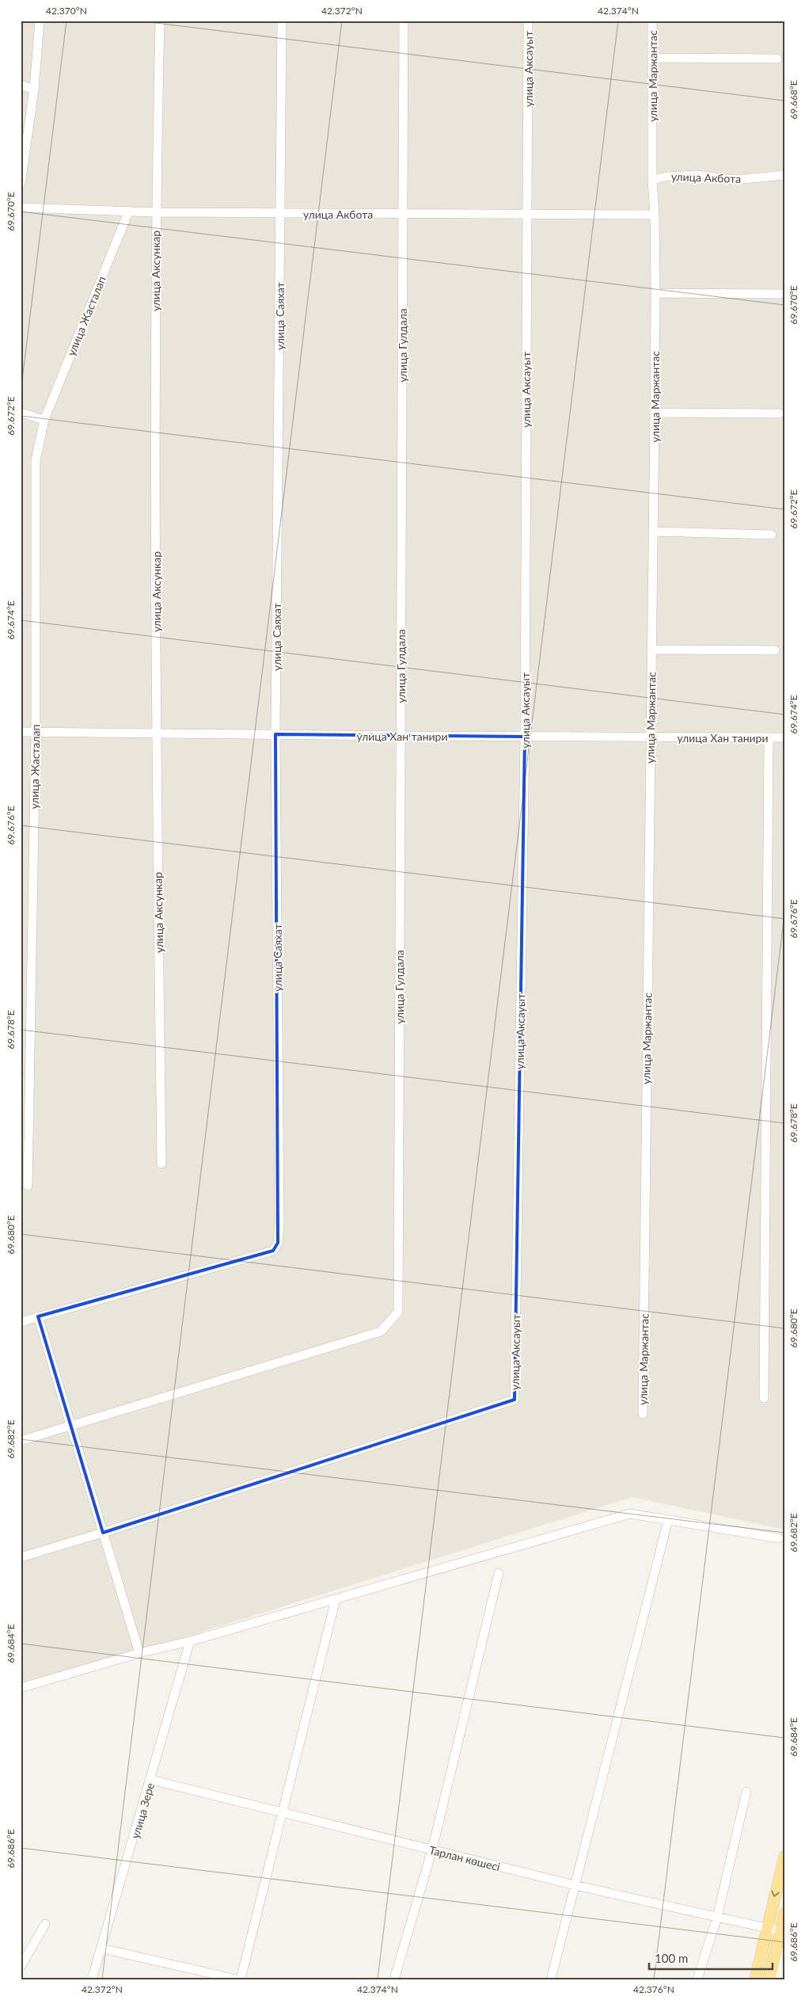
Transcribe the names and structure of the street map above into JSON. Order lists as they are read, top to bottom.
{
  "streets": {
    "street": [
      "улица Аксауыт",
      "улица Маржантас",
      "улица Акбота",
      "улица Аксункар",
      "улица Жасталап",
      "улица Саяхат",
      "улица Гулдала",
      "улица Хан танири",
      "улица Зере",
      "Тарлан көшесі"
    ]
  },
  "crossings": [
    ["улица Аксауыт", "улица Акбота"],
    ["улица Аксауыт", "улица Хан танири"],
    ["улица Маржантас", "улица Акбота"],
    ["улица Маржантас", "улица Хан танири"],
    ["улица Акбота", "улица Аксункар"],
    ["улица Акбота", "улица Жасталап"],
    ["улица Акбота", "улица Саяхат"],
    ["улица Акбота", "улица Гулдала"],
    ["улица Аксункар", "улица Хан танири"],
    ["улица Жасталап", "улица Хан танири"],
    ["улица Саяхат", "улица Хан танири"],
    ["улица Гулдала", "улица Хан танири"],
    ["улица Зере", "Тарлан көшесі"]
  ],
  "scale_bar": "100 m",
  "coordinates": [
    "42.370°N",
    "42.372°N",
    "42.374°N",
    "69.668°E",
    "69.670°E",
    "69.672°E",
    "69.674°E",
    "69.676°E",
    "69.678°E",
    "69.680°E",
    "69.682°E",
    "69.684°E",
    "69.686°E",
    "42.376°N"
  ]
}
